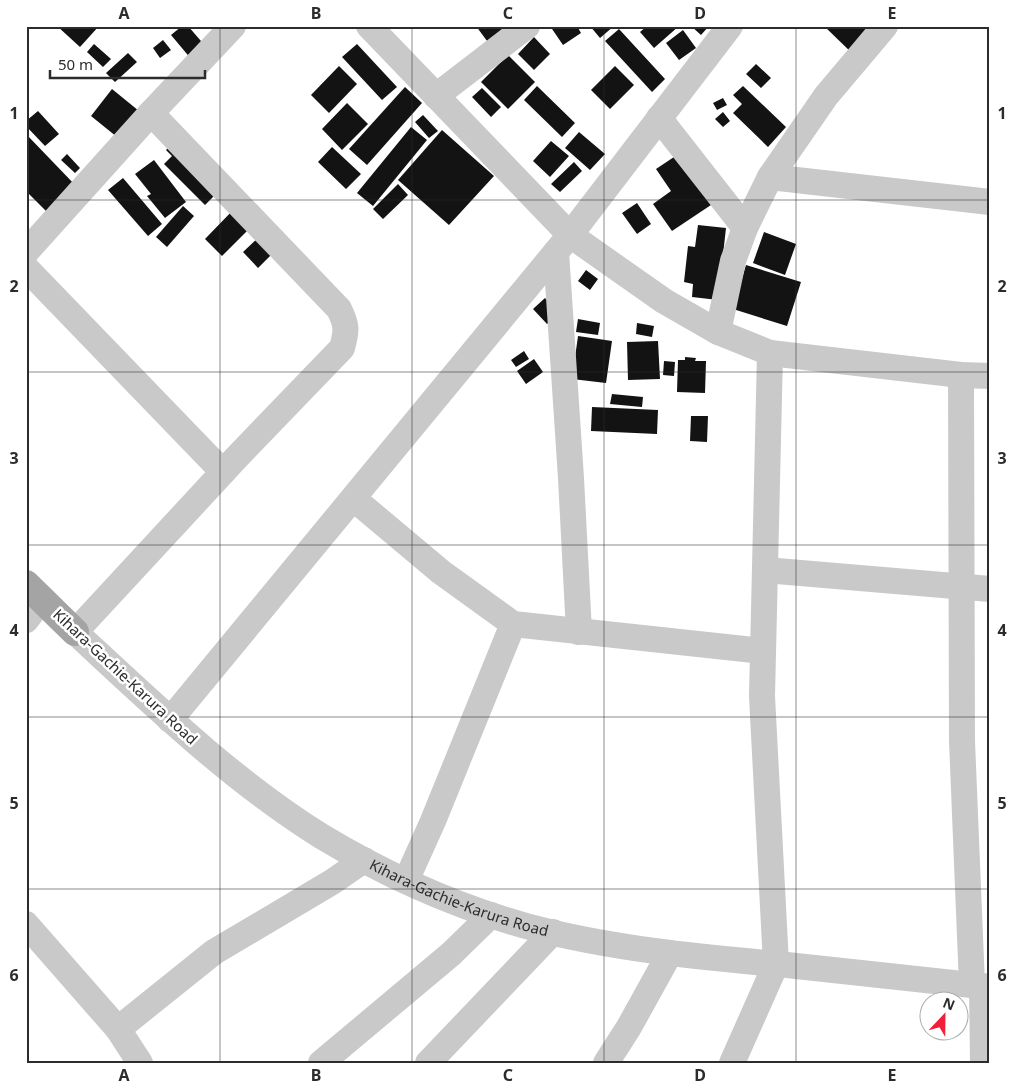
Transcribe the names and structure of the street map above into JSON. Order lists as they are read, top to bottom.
{
  "streets": {
    "main road": ["Kihara-Gachie-Karura Road"]
  },
  "scale_bar": "50 m",
  "north": "top",
  "grid": {
    "columns": [
      "A",
      "B",
      "C",
      "D",
      "E"
    ],
    "rows": [
      "1",
      "2",
      "3",
      "4",
      "5",
      "6"
    ]
  }
}
